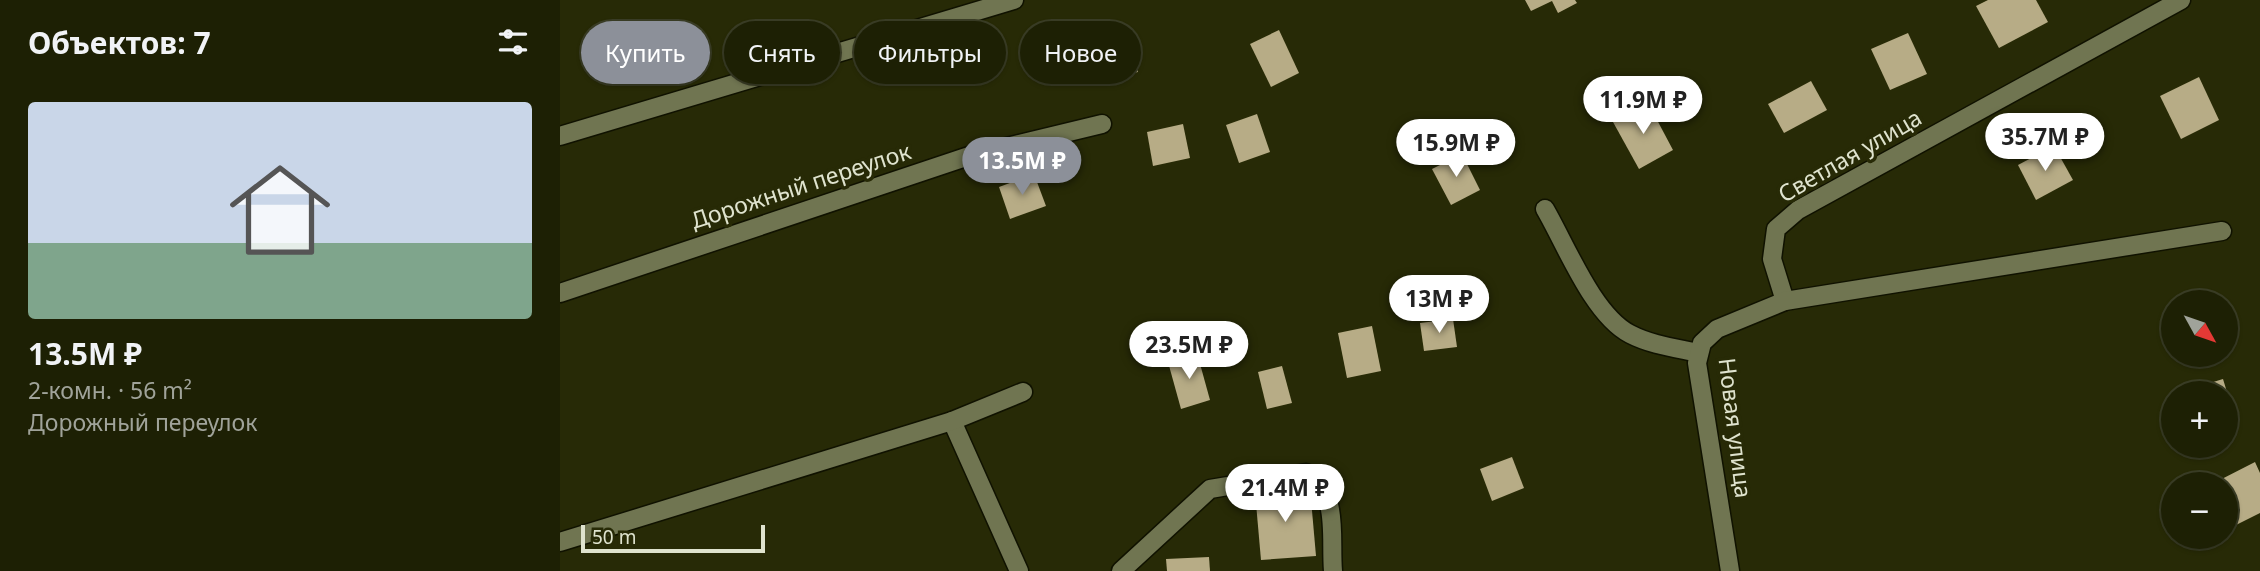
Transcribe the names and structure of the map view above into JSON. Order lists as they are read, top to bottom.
{
  "streets": {
    "street": ["Светлая улица", "Дорожный переулок", "Новая улица"]
  },
  "crossings": [
    ["Светлая улица", "Новая улица"]
  ],
  "scale_bar": "50 m",
  "north": "bottom right",
  "page": {
    "heading": "Объектов: 7",
    "chip": [
      "Купить",
      "Снять",
      "Фильтры",
      "Новое"
    ],
    "price": [
      "11.9M ₽",
      "35.7M ₽",
      "15.9M ₽",
      "13.5M ₽",
      "13M ₽",
      "23.5M ₽",
      "21.4M ₽"
    ],
    "list": [
      {
        "name": "13.5M ₽",
        "note": "2-комн. · 56 m² · Дорожный переулок"
      }
    ],
    "map_buttons": ["+", "−"],
    "scale": "50 m"
  }
}
